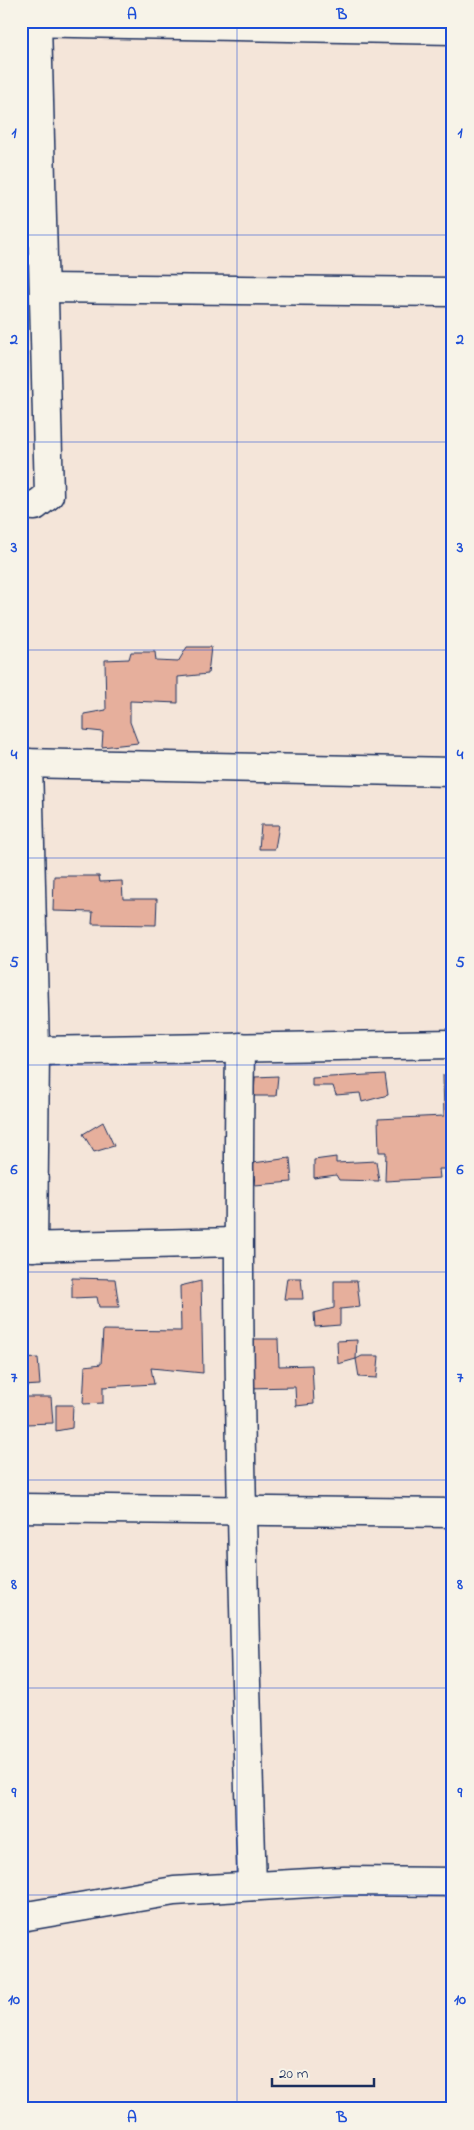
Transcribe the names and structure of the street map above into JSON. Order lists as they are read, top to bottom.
{
  "scale_bar": "20 m",
  "grid": {
    "columns": ["A", "B"],
    "rows": [
      "1",
      "2",
      "3",
      "4",
      "5",
      "6",
      "7",
      "8",
      "9",
      "10"
    ]
  }
}
